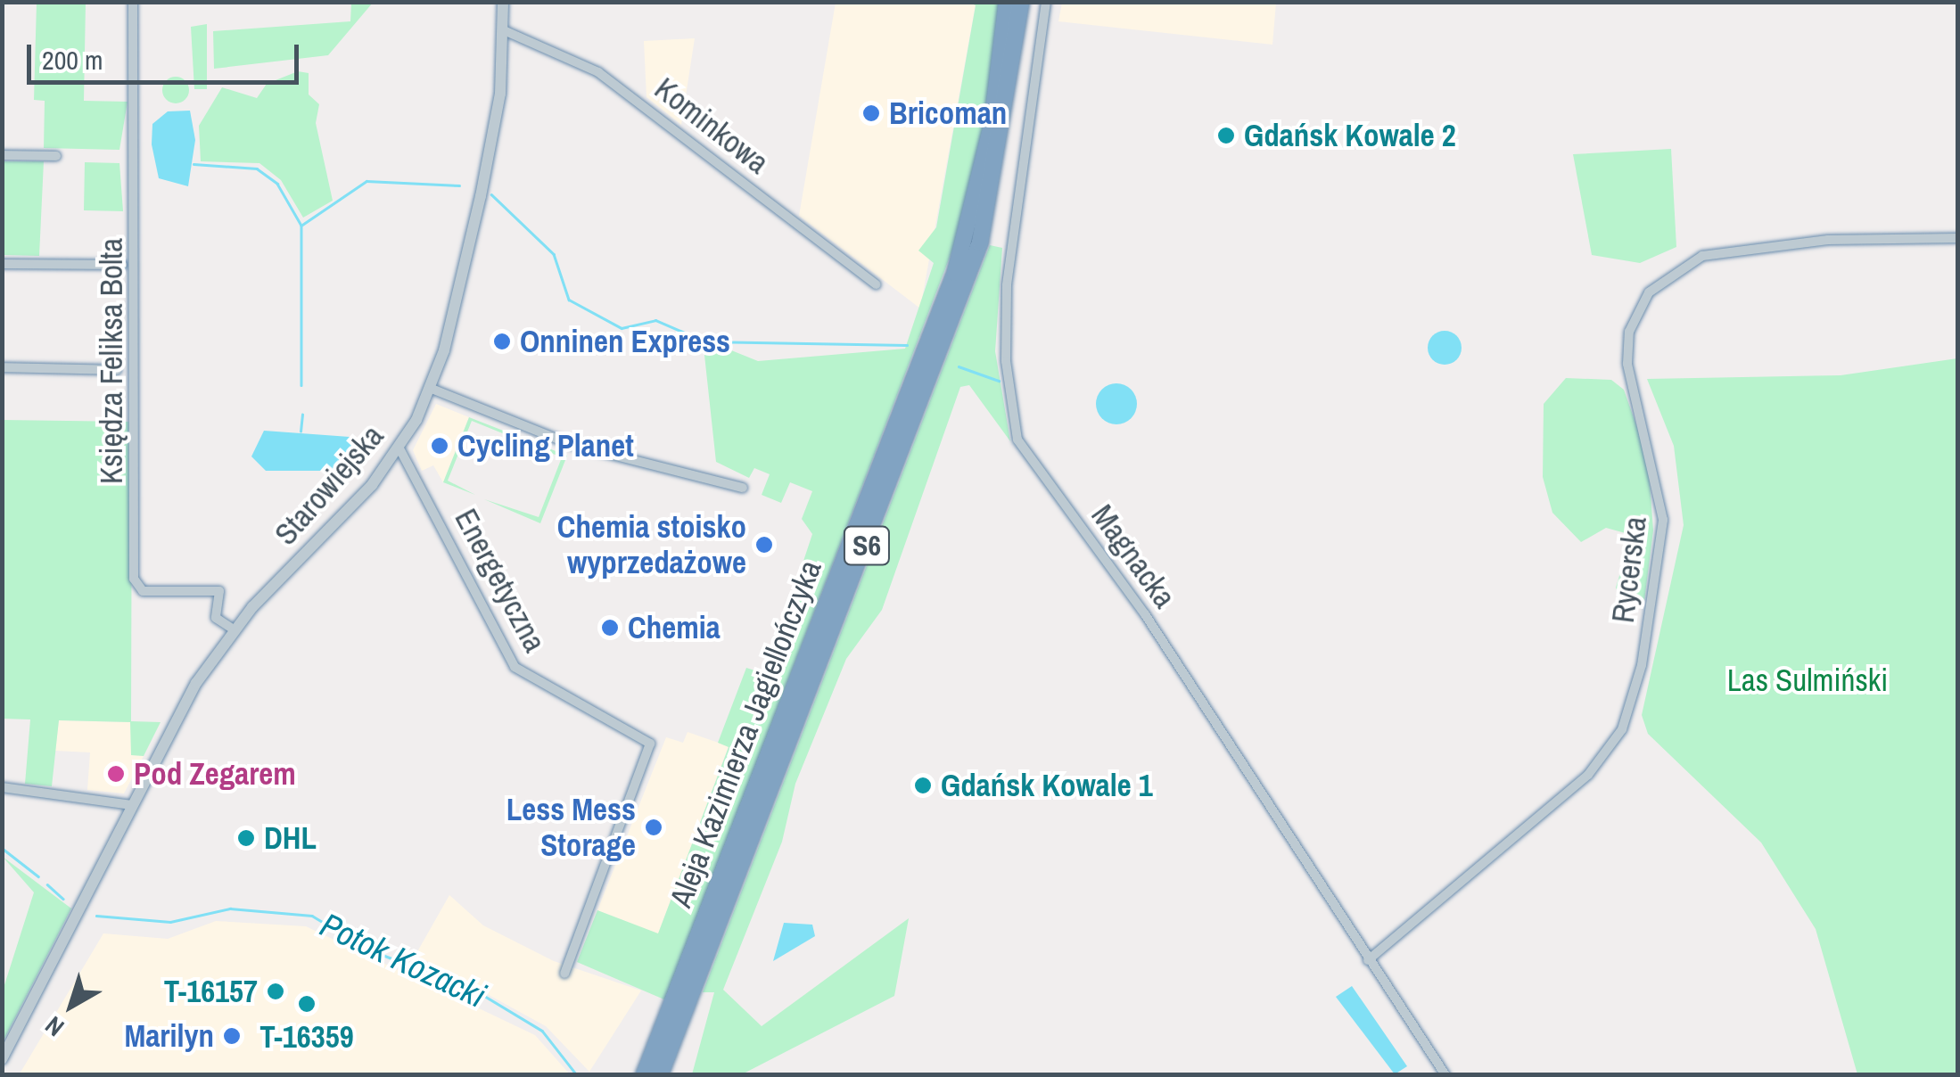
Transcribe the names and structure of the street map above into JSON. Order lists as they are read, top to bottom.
{
  "streets": {
    "highway": ["S6", "Aleja Kazimierza Jagiellończyka"],
    "street": [
      "Kominkowa",
      "Księdza Feliksa Bolta",
      "Starowiejska",
      "Magnacka",
      "Rycerska",
      "Energetyczna"
    ]
  },
  "crossings": [
    ["Kominkowa", "Starowiejska"],
    ["Księdza Feliksa Bolta", "Starowiejska"],
    ["Starowiejska", "Energetyczna"],
    ["Magnacka", "Rycerska"]
  ],
  "water": ["Potok Kozacki"],
  "parks": ["Las Sulmiński"],
  "places": [
    "Bricoman",
    "Gdańsk Kowale 2",
    "Onninen Express",
    "Cycling Planet",
    "Chemia stoisko wyprzedażowe",
    "Chemia",
    "Pod Zegarem",
    "Gdańsk Kowale 1",
    "Less Mess Storage",
    "DHL",
    "T-16157",
    "T-16359",
    "Marilyn"
  ],
  "scale_bar": "200 m",
  "north": "bottom left"
}
